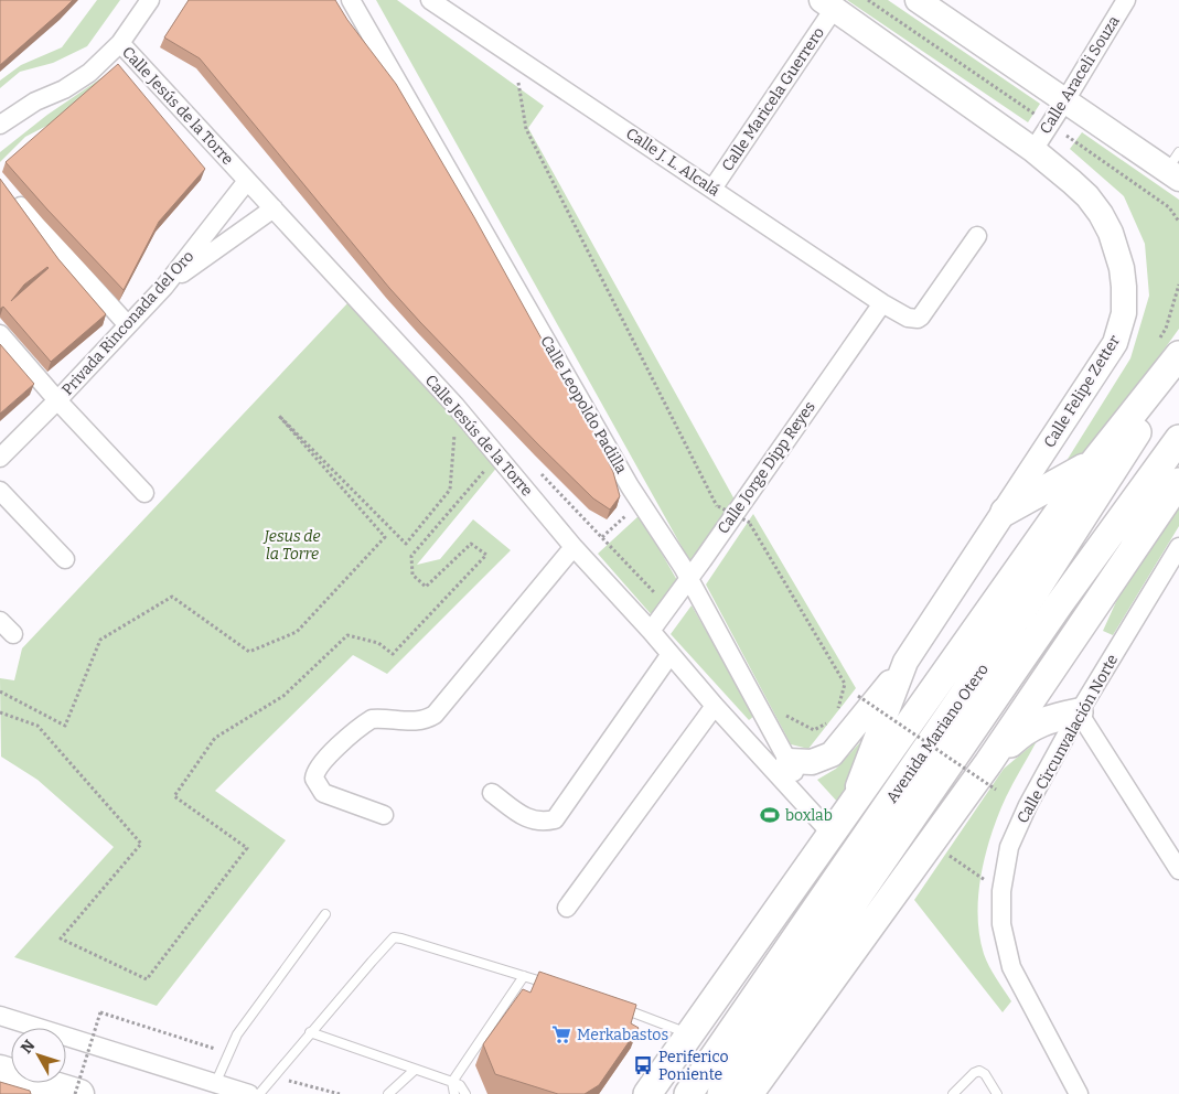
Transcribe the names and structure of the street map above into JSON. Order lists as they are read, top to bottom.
{
  "streets": {
    "main road": ["Calle Felipe Zetter", "Avenida Mariano Otero"],
    "street": [
      "Calle Araceli Souza",
      "Calle Maricela Guerrero",
      "Calle Jesús de la Torre",
      "Calle J. L. Alcalá",
      "Privada Rinconada del Oro",
      "Calle Leopoldo Padilla",
      "Calle Jorge Dipp Reyes",
      "Calle Circunvalación Norte"
    ]
  },
  "crossings": [
    ["Calle Araceli Souza", "Calle Felipe Zetter"],
    ["Calle Maricela Guerrero", "Calle J. L. Alcalá"],
    ["Calle Maricela Guerrero", "Calle Felipe Zetter"],
    ["Calle Jesús de la Torre", "Privada Rinconada del Oro"],
    ["Calle Jesús de la Torre", "Calle Leopoldo Padilla"],
    ["Calle Jesús de la Torre", "Calle Jorge Dipp Reyes"],
    ["Calle J. L. Alcalá", "Calle Jorge Dipp Reyes"],
    ["Calle Leopoldo Padilla", "Calle Jorge Dipp Reyes"]
  ],
  "parks": ["Jesus de la Torre"],
  "places": {
    "sports": ["boxlab"],
    "supermarket": ["Merkabastos"],
    "bus stop": ["Periferico Poniente"]
  },
  "north": "top left"
}
